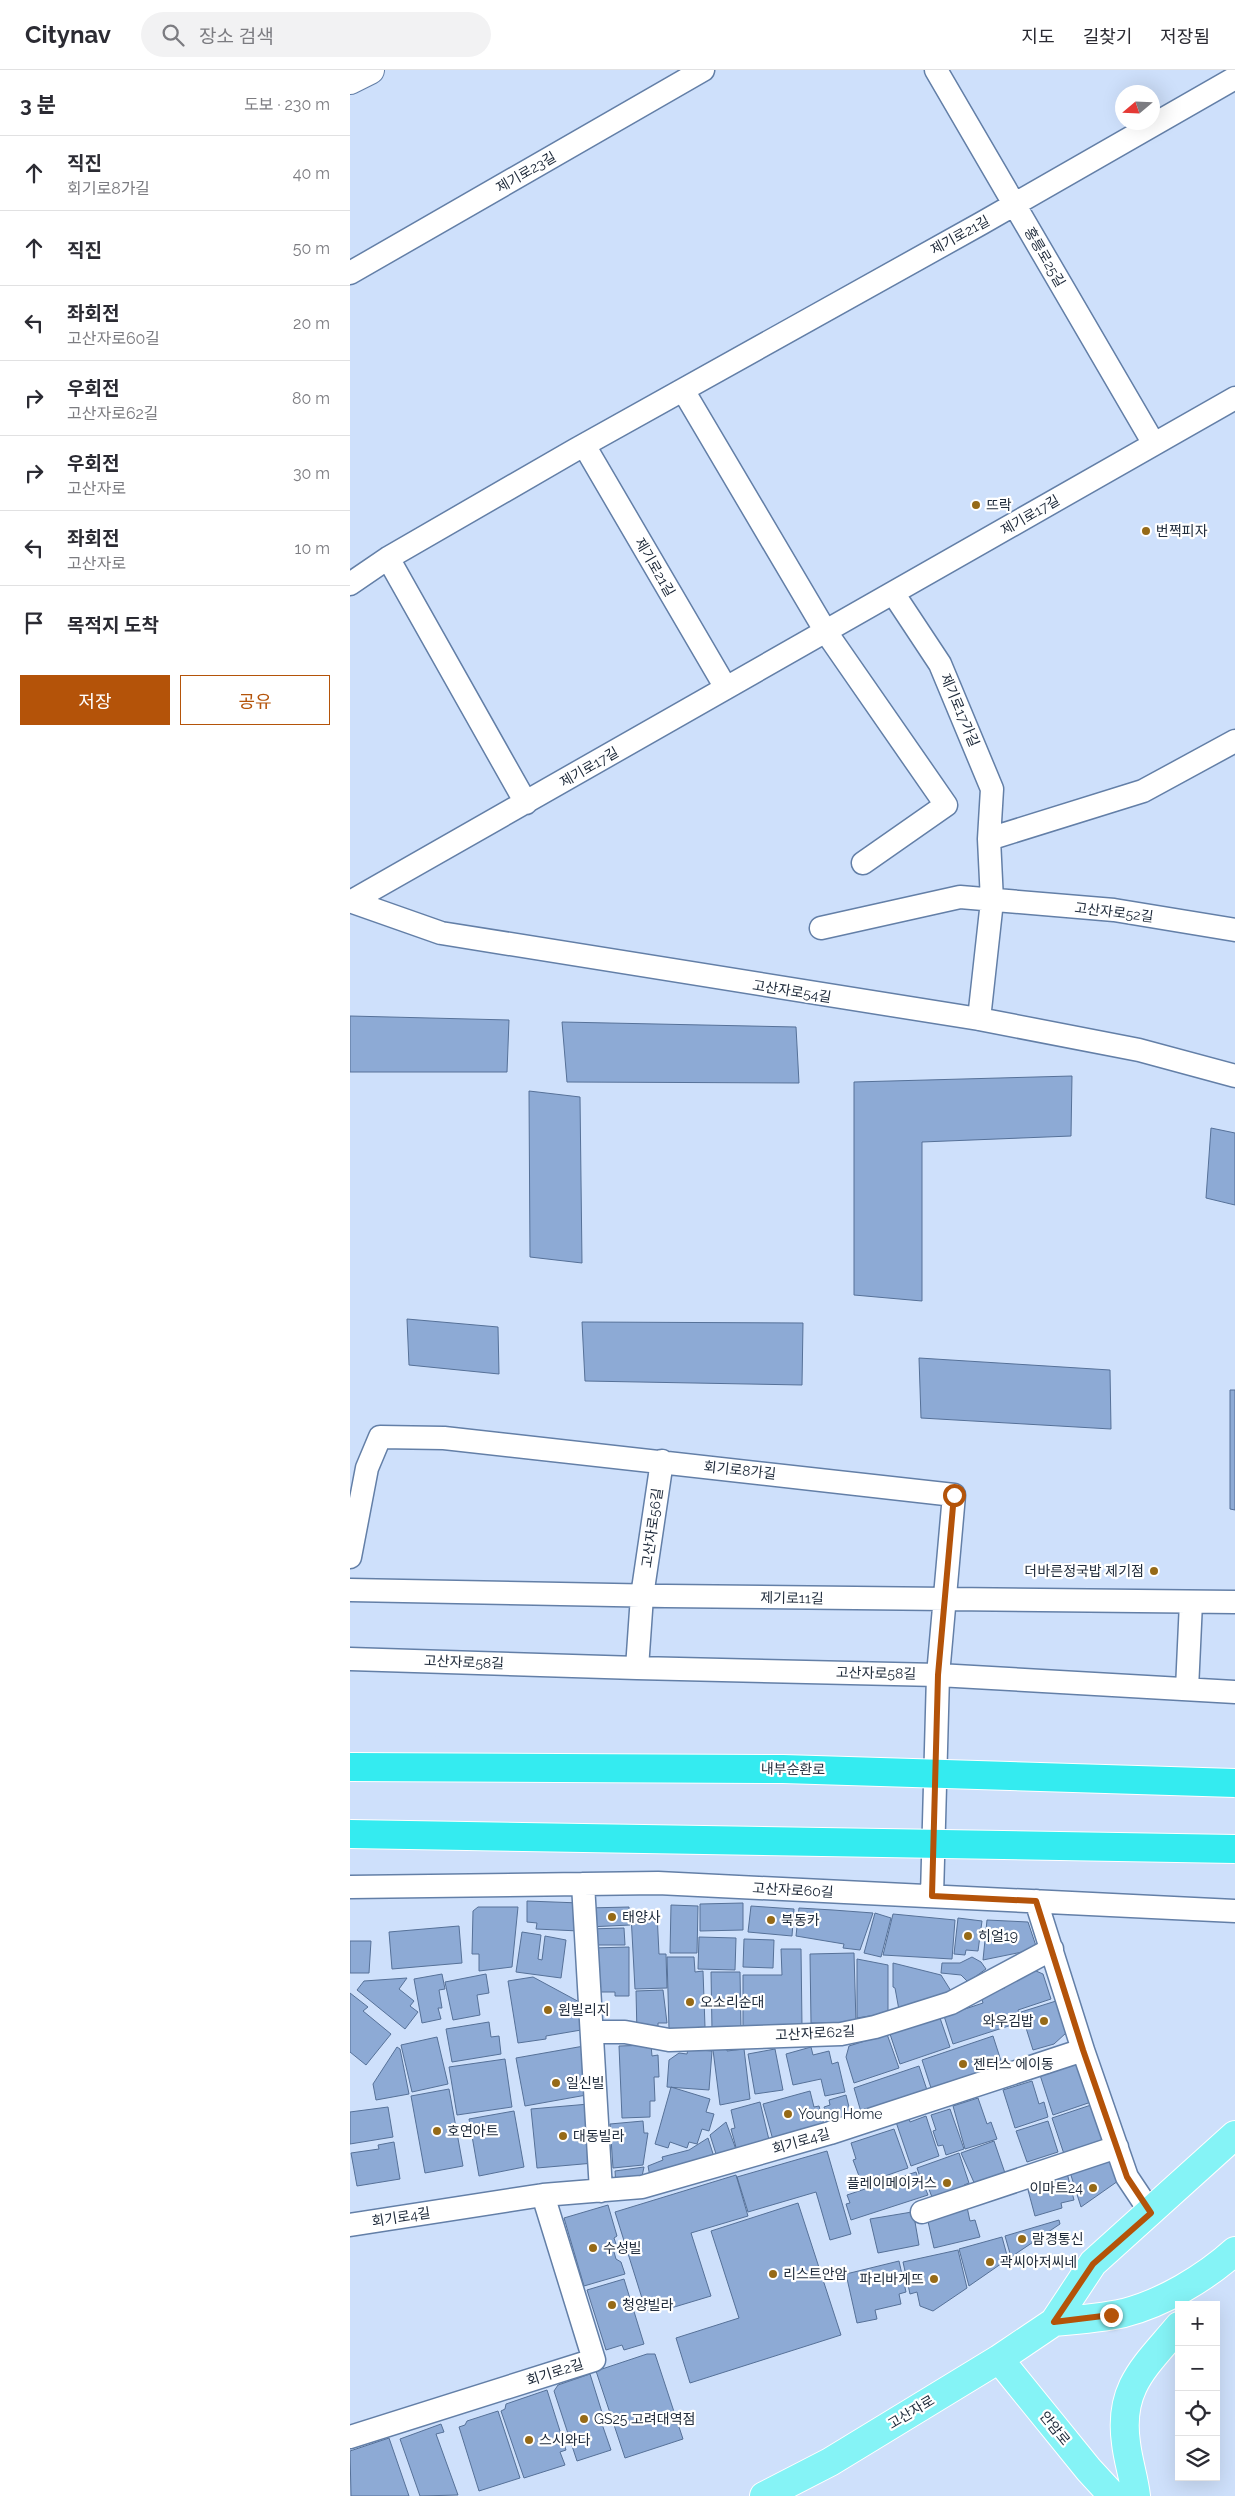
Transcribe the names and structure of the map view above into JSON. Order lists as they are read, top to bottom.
{
  "streets": {
    "highway": ["내부순환로"],
    "main road": ["고산자로", "안암로"],
    "street": [
      "제기로23길",
      "제기로21길",
      "홍릉로25길",
      "제기로17길",
      "제기로17가길",
      "고산자로52길",
      "고산자로54길",
      "회기로8가길",
      "고산자로56길",
      "제기로11길",
      "고산자로58길",
      "고산자로60길",
      "고산자로62길",
      "회기로4길",
      "회기로2길"
    ]
  },
  "crossings": [
    ["제기로21길", "홍릉로25길"],
    ["제기로21길", "제기로17길"],
    ["홍릉로25길", "제기로17길"],
    ["제기로17길", "제기로17가길"],
    ["제기로17길", "고산자로54길"],
    ["제기로17가길", "고산자로52길"],
    ["회기로8가길", "고산자로56길"],
    ["회기로8가길", "제기로11길"],
    ["회기로8가길", "고산자로58길"],
    ["회기로8가길", "고산자로60길"],
    ["고산자로56길", "제기로11길"],
    ["회기로4길", "회기로2길"],
    ["고산자로", "안암로"]
  ],
  "places": [
    "뜨락",
    "번쩍피자",
    "더바른정국밥 제기점",
    "태양사",
    "북동카",
    "히얼19",
    "오소리순대",
    "원빌리지",
    "와우김밥",
    "젠터스 에이동",
    "일신빌",
    "Young Home",
    "호연아트",
    "대동빌라",
    "플레이메이커스",
    "이마트24",
    "람경통신",
    "수성빌",
    "곽씨아저씨네",
    "리스트안암",
    "파리바게뜨",
    "청양빌라",
    "GS25 고려대역점",
    "스시와다"
  ],
  "north": "left",
  "page": {
    "header": "Citynav",
    "search": "장소 검색",
    "nav": ["지도", "길찾기", "저장됨"],
    "heading": ["3 분", "도보 · 230 m"],
    "list": [
      ["직진", "회기로8가길", "40 m"],
      ["직진", "50 m"],
      ["좌회전", "고산자로60길", "20 m"],
      ["우회전", "고산자로62길", "80 m"],
      ["우회전", "고산자로", "30 m"],
      ["좌회전", "고산자로", "10 m"],
      "목적지 도착"
    ],
    "buttons": ["저장", "공유"],
    "map_buttons": ["+", "−"]
  }
}
